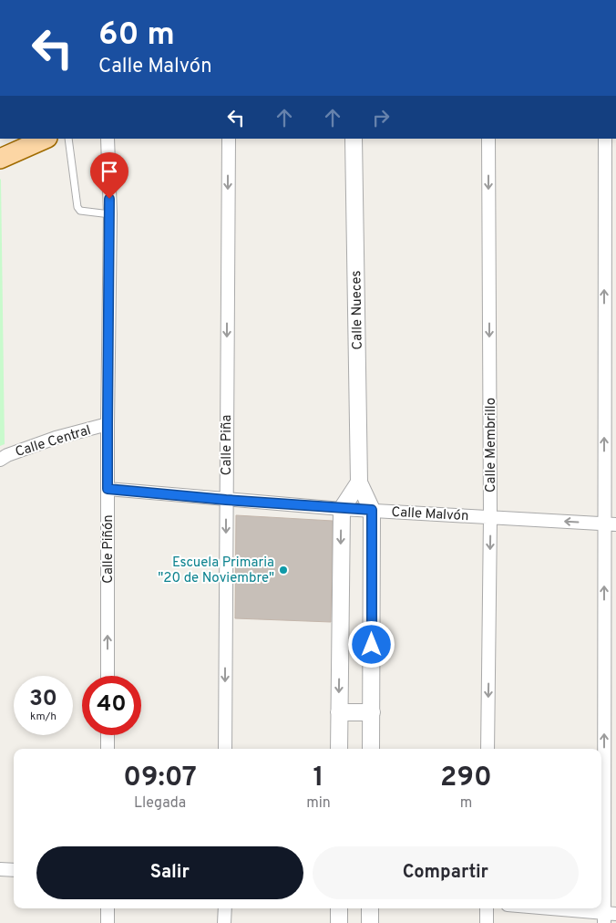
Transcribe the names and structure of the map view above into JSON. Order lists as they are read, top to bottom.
{
  "streets": {
    "street": [
      "Calle Nueces",
      "Calle Central",
      "Calle Piña",
      "Calle Membrillo",
      "Calle Malvón",
      "Calle Piñón"
    ]
  },
  "crossings": [
    ["Calle Nueces", "Calle Malvón"],
    ["Calle Central", "Calle Piñón"],
    ["Calle Piña", "Calle Malvón"],
    ["Calle Membrillo", "Calle Malvón"],
    ["Calle Malvón", "Calle Piñón"]
  ],
  "one_way": ["Calle Piña", "Calle Membrillo"],
  "places": ["Escuela Primaria \"20 de Noviembre\""],
  "page": {
    "turn": ["60 m", "Calle Malvón"],
    "speed": "30 km/h",
    "limit": "40",
    "eta": [
      "09:07",
      "Llegada",
      "1",
      "min",
      "290",
      "m"
    ],
    "buttons": ["Salir", "Compartir"]
  }
}
